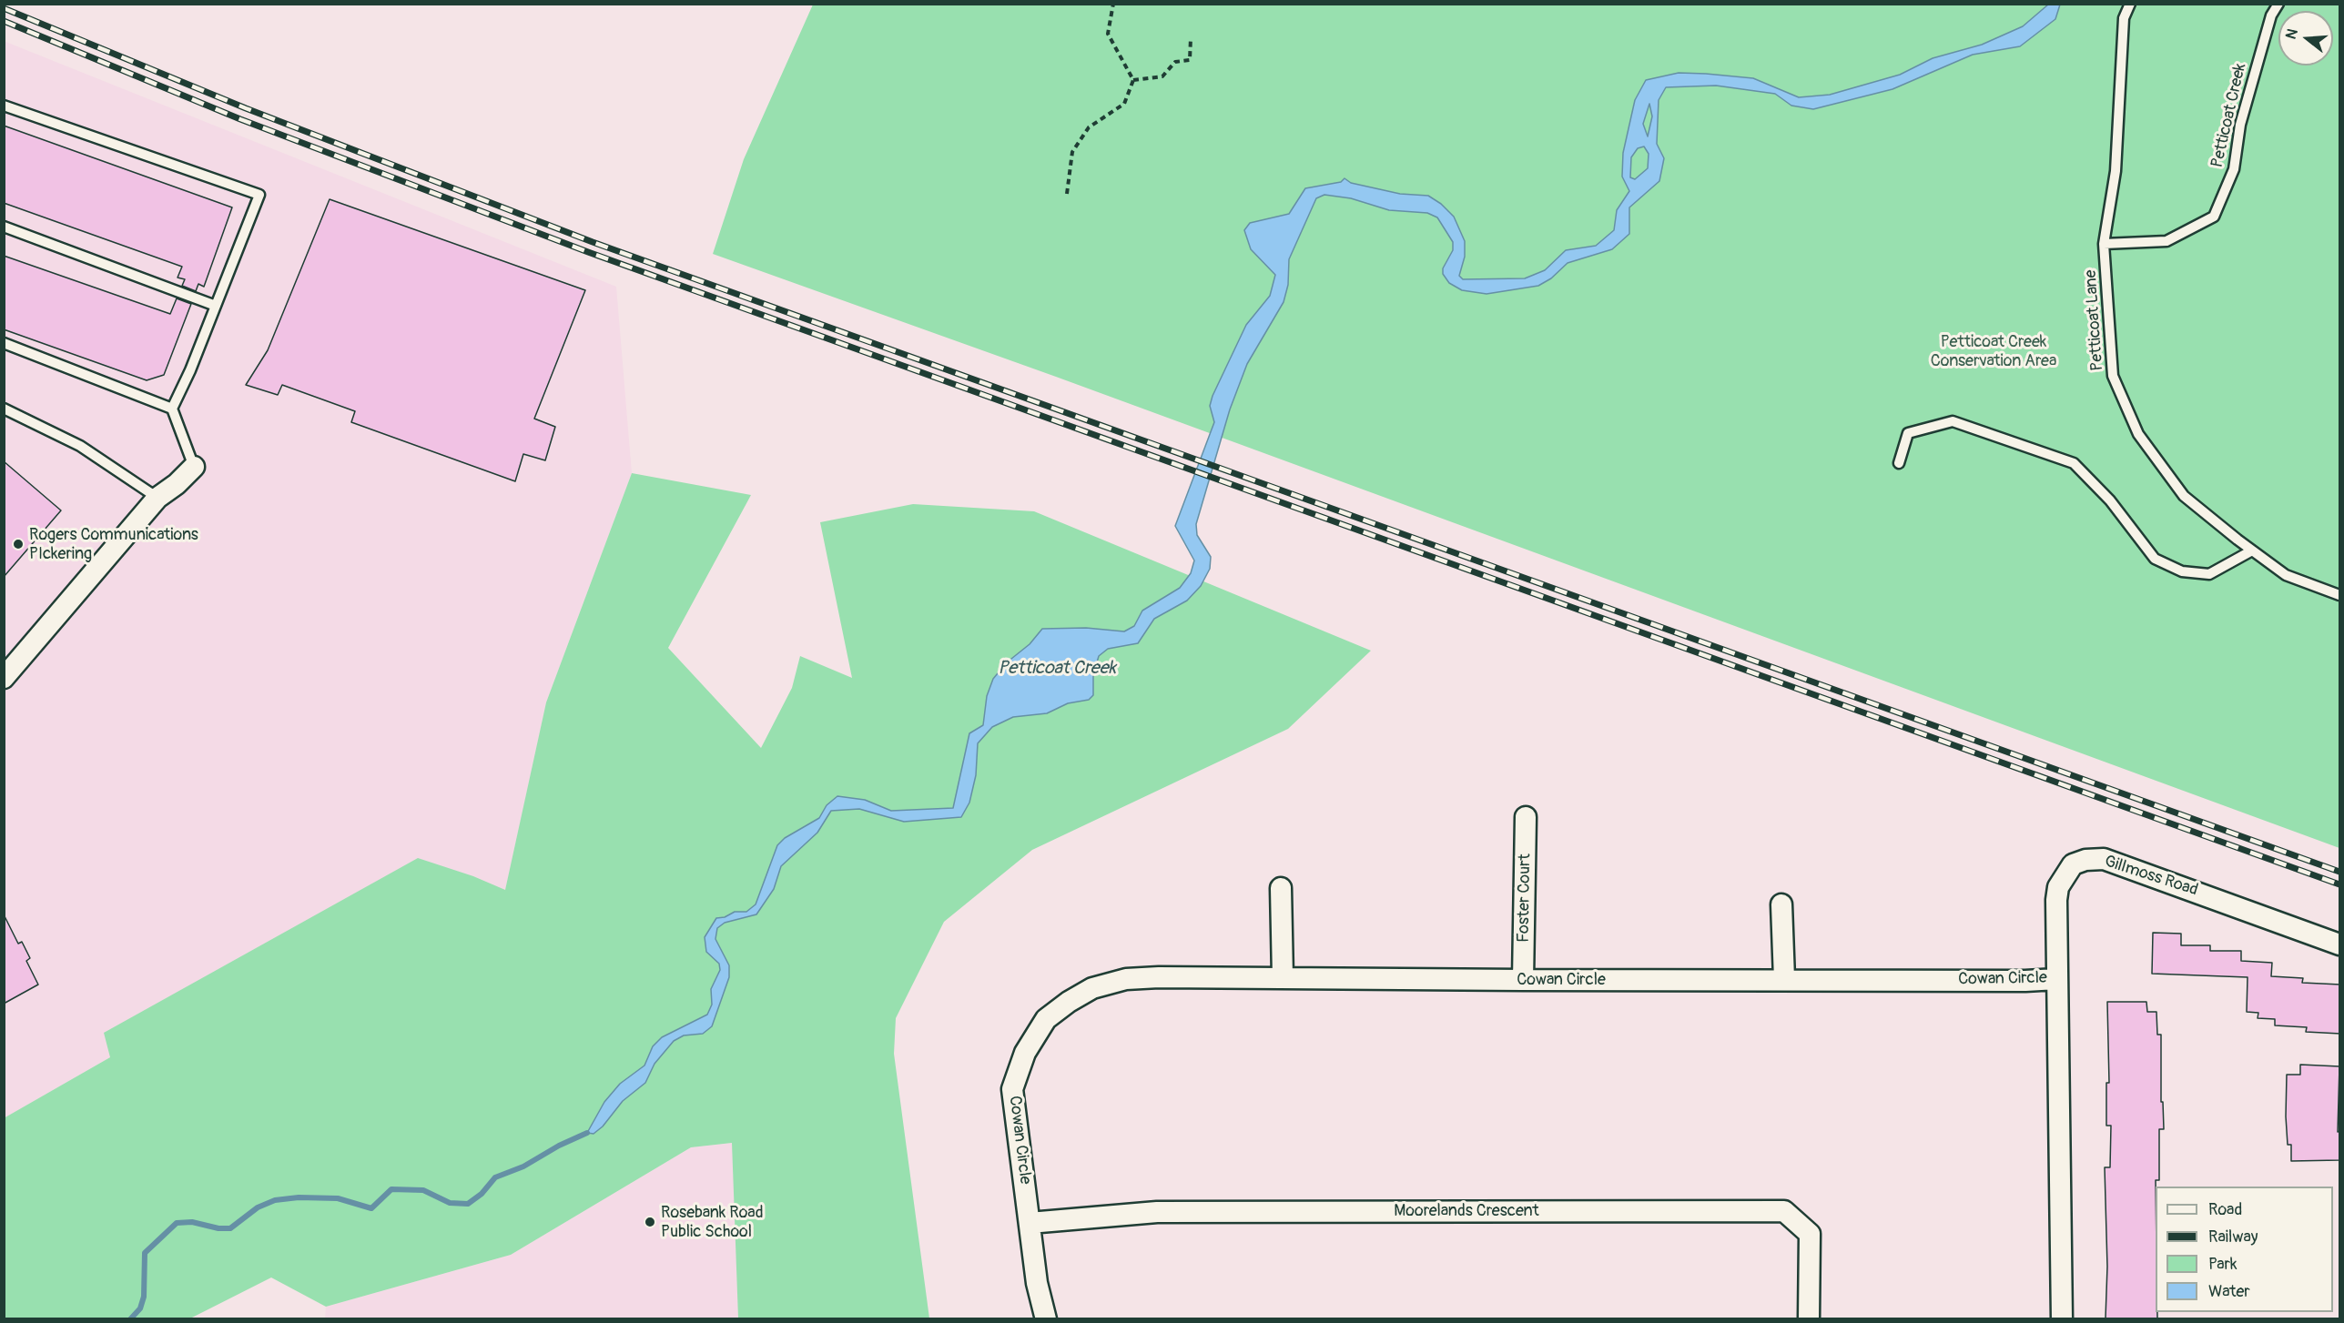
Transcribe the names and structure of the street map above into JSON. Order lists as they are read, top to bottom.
{
  "streets": {
    "street": [
      "Gillmoss Road",
      "Foster Court",
      "Cowan Circle",
      "Moorelands Crescent"
    ],
    "lane": ["Petticoat Creek", "Petticoat Lane"]
  },
  "crossings": [
    ["Petticoat Creek", "Petticoat Lane"],
    ["Gillmoss Road", "Cowan Circle"],
    ["Foster Court", "Cowan Circle"],
    ["Cowan Circle", "Moorelands Crescent"]
  ],
  "water": ["Petticoat Creek"],
  "parks": ["Petticoat Creek Conservation Area"],
  "places": ["Rogers Communications PIckering", "Rosebank Road Public School"],
  "legend": [
    "Road",
    "Railway",
    "Park",
    "Water"
  ],
  "north": "left"
}
